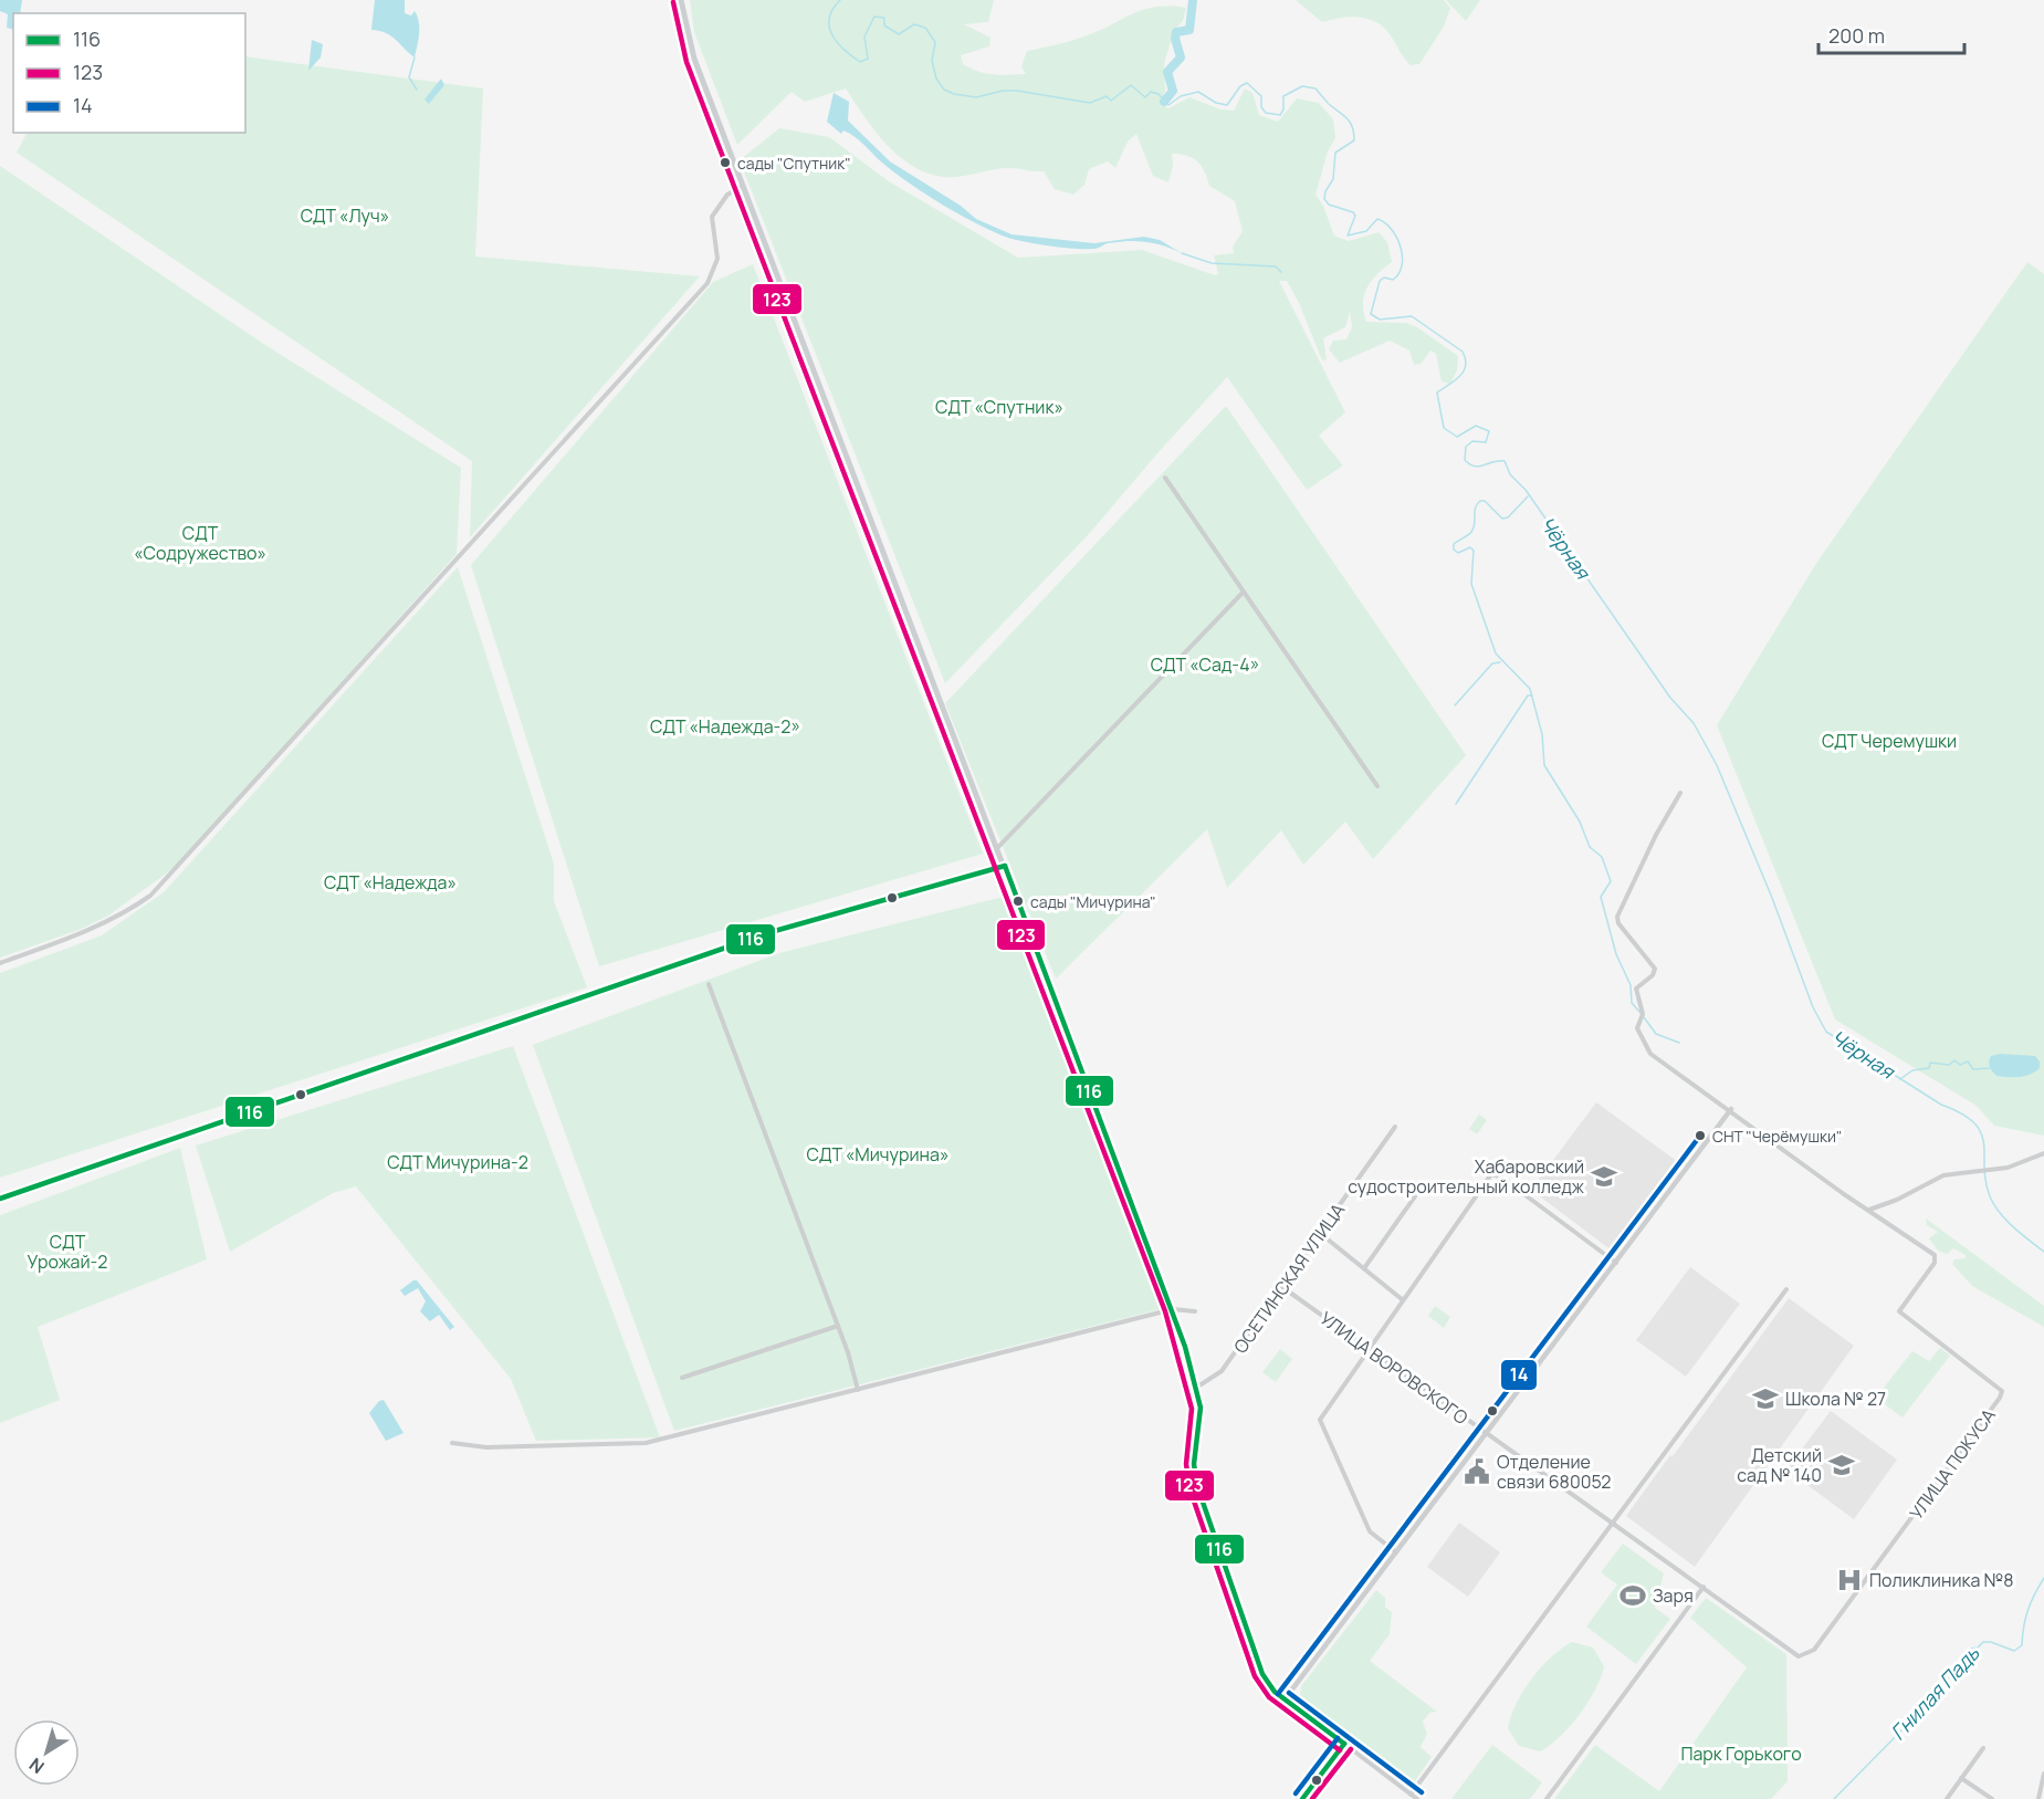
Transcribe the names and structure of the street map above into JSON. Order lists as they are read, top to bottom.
{
  "streets": {
    "street": ["ОСЕТИНСКАЯ УЛИЦА", "УЛИЦА ВОРОВСКОГО", "УЛИЦА ПОКУСА"]
  },
  "crossings": [
    ["ОСЕТИНСКАЯ УЛИЦА", "УЛИЦА ВОРОВСКОГО"],
    ["УЛИЦА ВОРОВСКОГО", "УЛИЦА ПОКУСА"]
  ],
  "water": ["Чёрная", "Гнилая Падь"],
  "parks": [
    "СДТ «Луч»",
    "СДТ «Спутник»",
    "СДТ «Содружество»",
    "СДТ «Сад-4»",
    "СДТ «Надежда-2»",
    "СДТ Черемушки",
    "СДТ «Надежда»",
    "СДТ «Мичурина»",
    "СДТ Мичурина-2",
    "СДТ Урожай-2",
    "Парк Горького"
  ],
  "places": {
    "other": ["сады \"Спутник\"", "сады \"Мичурина\"", "СНТ \"Черёмушки\""],
    "school or university": ["Хабаровский судостроительный колледж", "Школа № 27", "Детский сад № 140"],
    "public building": ["Отделение связи 680052"],
    "hospital": ["Поликлиника №8"],
    "sports": ["Заря"]
  },
  "lines": ["transit line 123", "transit line 116", "transit line 14"],
  "legend": ["116", "123", "14"],
  "scale_bar": "200 m",
  "north": "bottom left"
}
